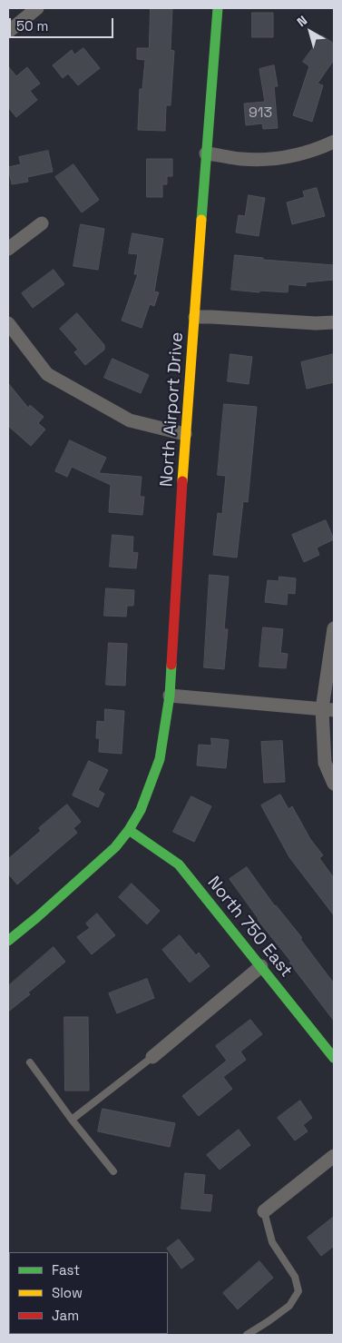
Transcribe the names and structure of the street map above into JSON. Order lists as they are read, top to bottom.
{
  "streets": {
    "street": ["North Airport Drive", "North 750 East"]
  },
  "crossings": [
    ["North Airport Drive", "North 750 East"]
  ],
  "house_numbers": ["913"],
  "legend": ["Fast", "Slow", "Jam"],
  "scale_bar": "50 m",
  "north": "top left"
}
